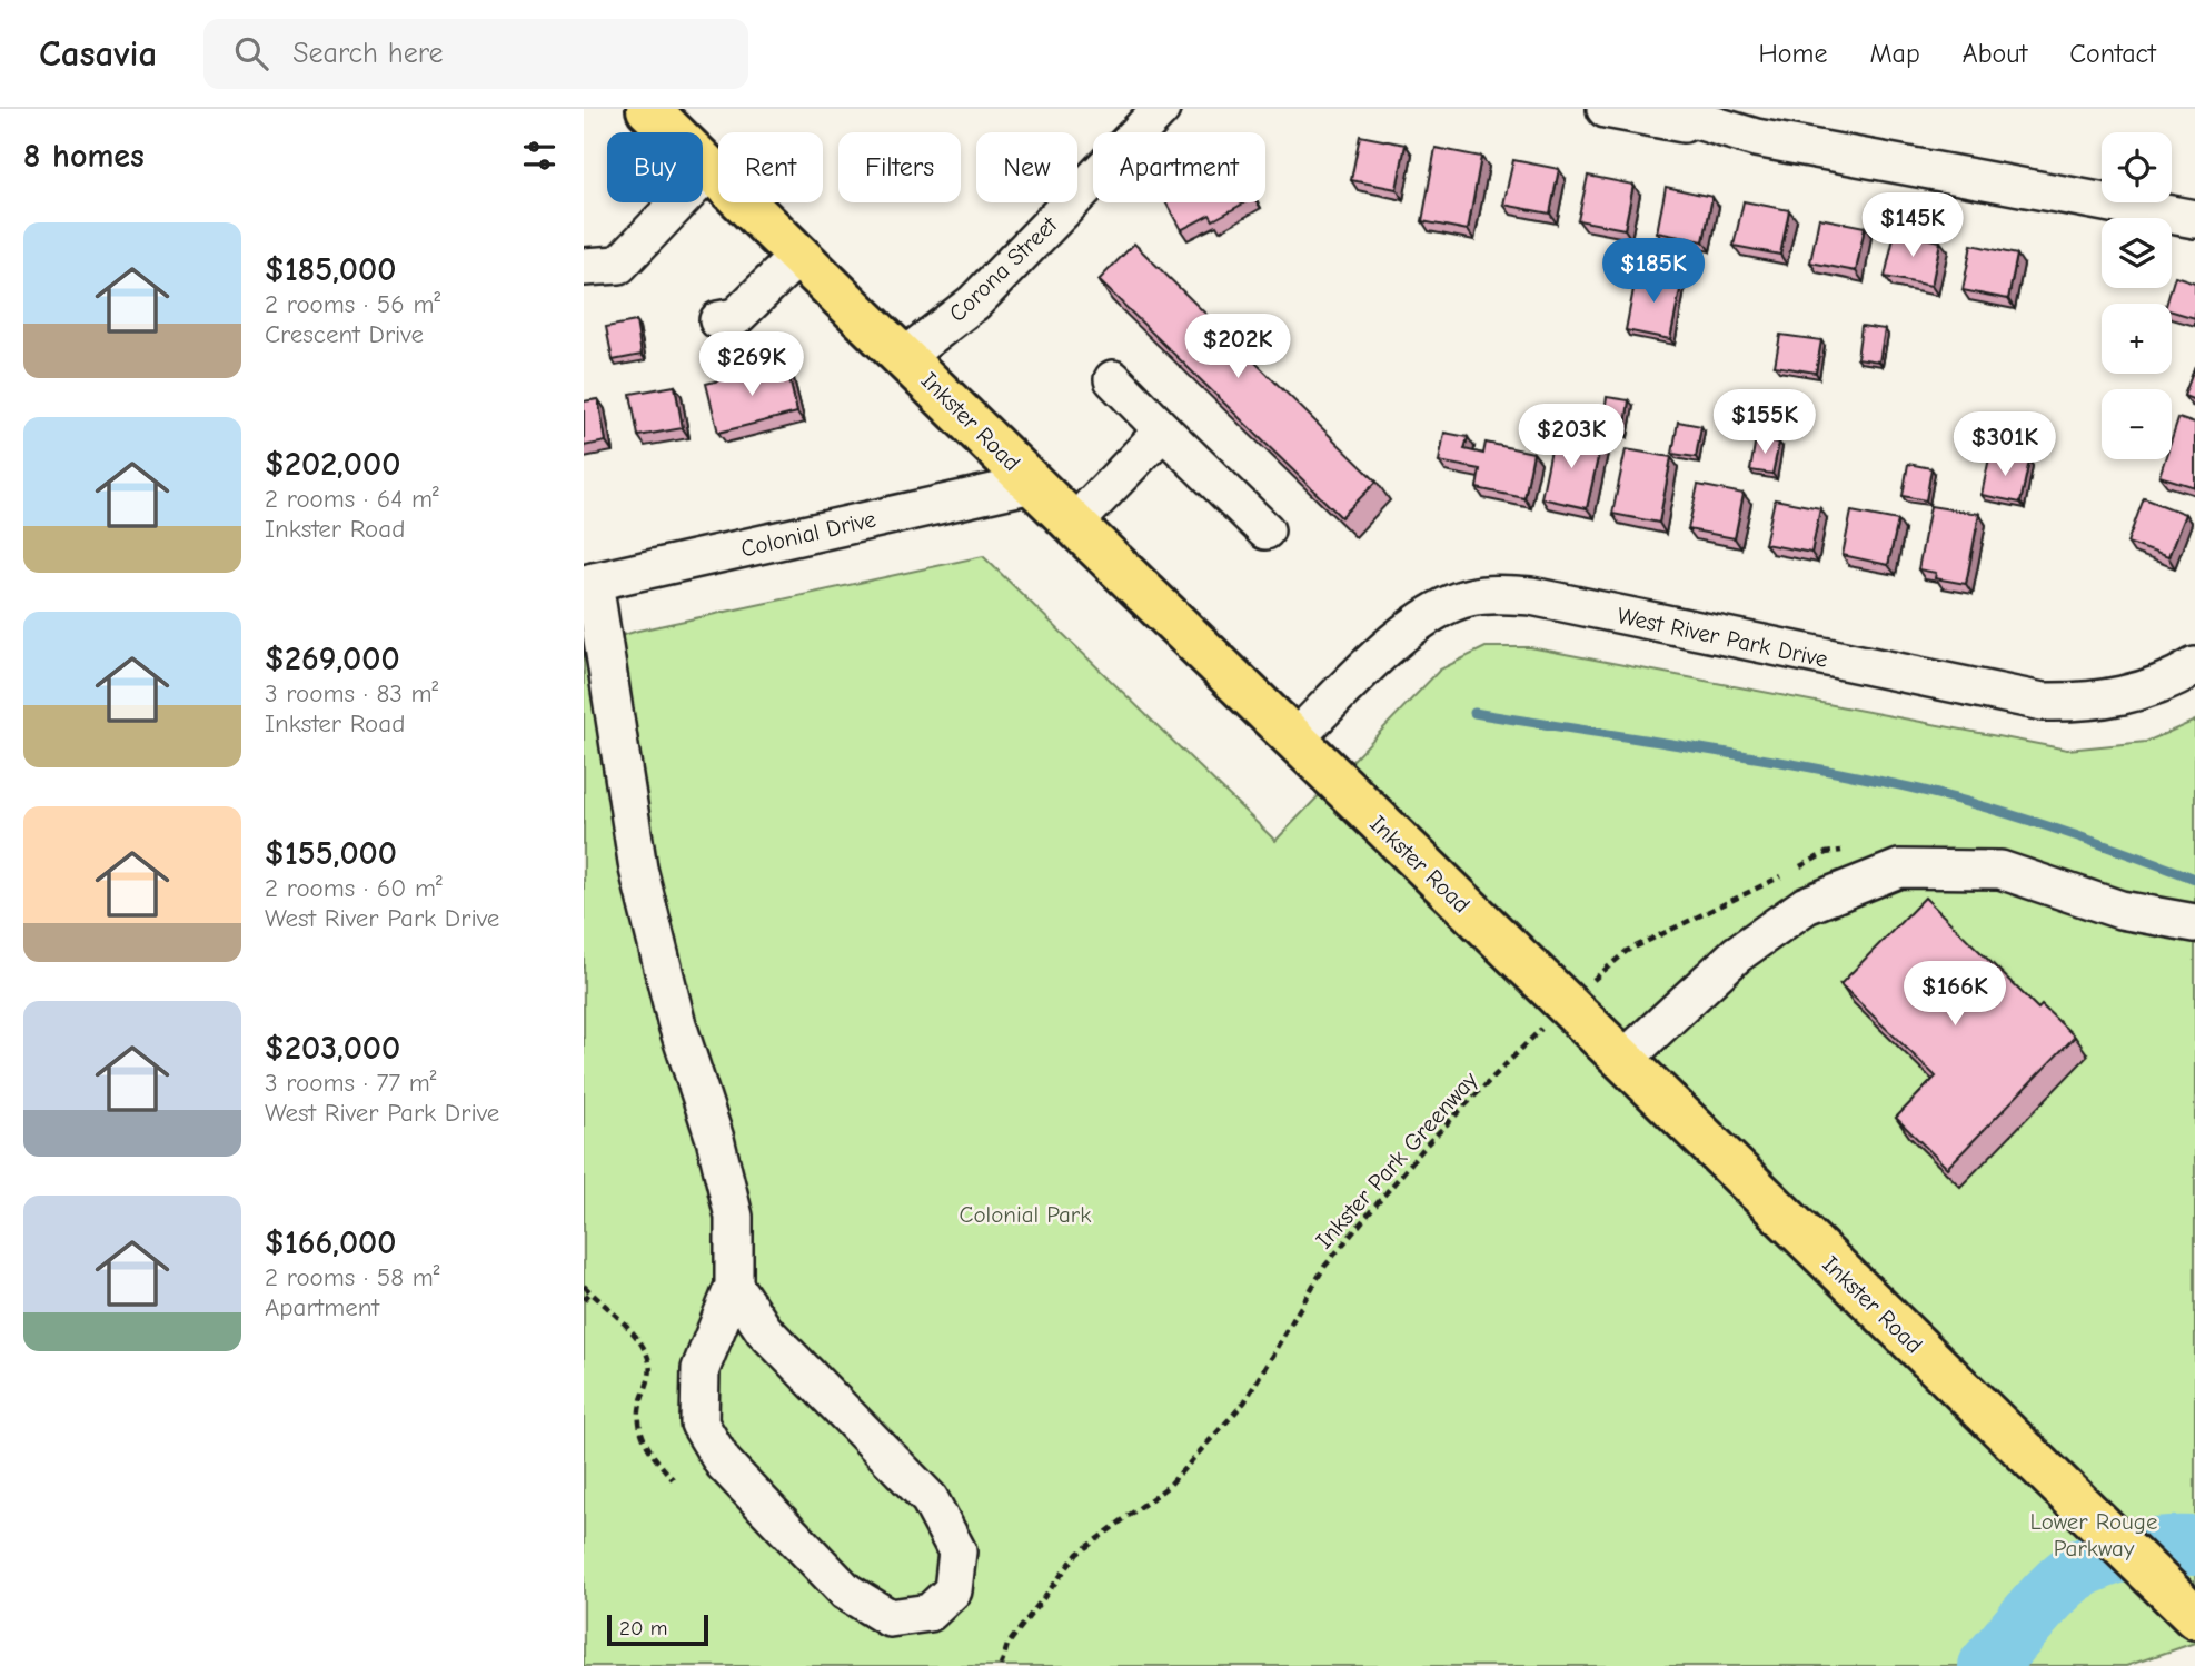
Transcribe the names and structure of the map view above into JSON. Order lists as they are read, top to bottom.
{
  "streets": {
    "main road": ["Inkster Road"],
    "street": ["Corona Street", "Colonial Drive", "West River Park Drive"],
    "path": ["Inkster Park Greenway"]
  },
  "crossings": [
    ["Corona Street", "Inkster Road"],
    ["Inkster Road", "Colonial Drive"],
    ["Inkster Road", "West River Park Drive"]
  ],
  "parks": ["Colonial Park", "Lower Rouge Parkway"],
  "scale_bar": "20 m",
  "page": {
    "header": "Casavia",
    "search": "Search here",
    "nav": [
      "Home",
      "Map",
      "About",
      "Contact"
    ],
    "heading": "8 homes",
    "map_buttons": ["+", "−"],
    "chip": [
      "Buy",
      "Rent",
      "Filters",
      "New",
      "Apartment"
    ],
    "price": [
      "$145K",
      "$185K",
      "$202K",
      "$269K",
      "$155K",
      "$203K",
      "$301K",
      "$166K"
    ],
    "list": [
      {
        "name": "$185,000",
        "note": "2 rooms · 56 m² · Crescent Drive"
      },
      {
        "name": "$202,000",
        "note": "2 rooms · 64 m² · Inkster Road"
      },
      {
        "name": "$269,000",
        "note": "3 rooms · 83 m² · Inkster Road"
      },
      {
        "name": "$155,000",
        "note": "2 rooms · 60 m² · West River Park Drive"
      },
      {
        "name": "$203,000",
        "note": "3 rooms · 77 m² · West River Park Drive"
      },
      {
        "name": "$166,000",
        "note": "2 rooms · 58 m² · Apartment"
      }
    ],
    "scale": "20 m"
  }
}
